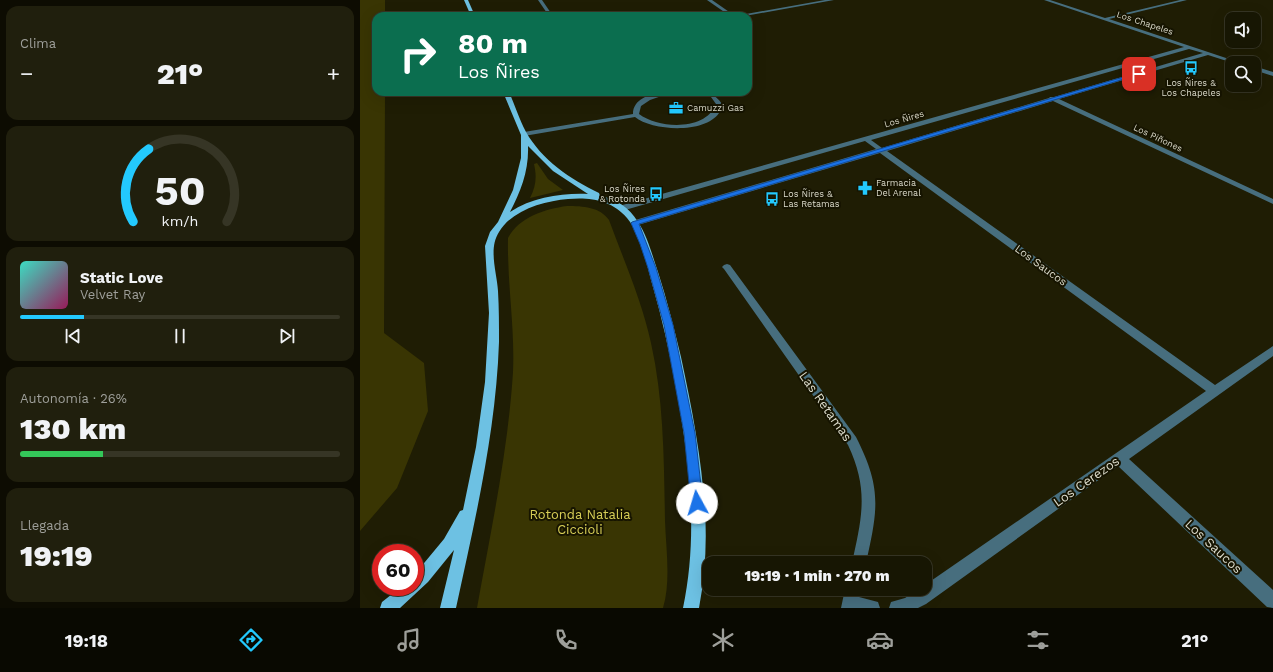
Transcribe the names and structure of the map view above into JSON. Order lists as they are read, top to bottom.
{
  "streets": {
    "street": [
      "Los Chapeles",
      "Los Ñires",
      "Los Piñones",
      "Los Saucos",
      "Las Retamas",
      "Los Cerezos"
    ]
  },
  "crossings": [
    ["Los Chapeles", "Los Ñires"],
    ["Los Ñires", "Los Piñones"],
    ["Los Ñires", "Los Saucos"],
    ["Los Saucos", "Los Cerezos"]
  ],
  "parks": ["Rotonda Natalia Ciccioli"],
  "places": {
    "bus stop": ["Los Ñires & Los Chapeles", "Los Ñires & Rotonda", "Los Ñires & Las Retamas"],
    "office": ["Camuzzi Gas"],
    "pharmacy": ["Farmacia Del Arenal"]
  },
  "page": {
    "tile": [
      "Clima",
      ["Autonomía · 26%", "130 km"],
      ["Llegada", "19:19"]
    ],
    "turn": ["80 m", "Los Ñires"],
    "heat": ["−", "21°", "+"],
    "song": ["Static Love", "Velvet Ray"],
    "limit": "60",
    "trip": "19:19 · 1 min · 270 m",
    "tabs": ["19:18", "21°"],
    "gauge": ["50", "km/h"]
  }
}
